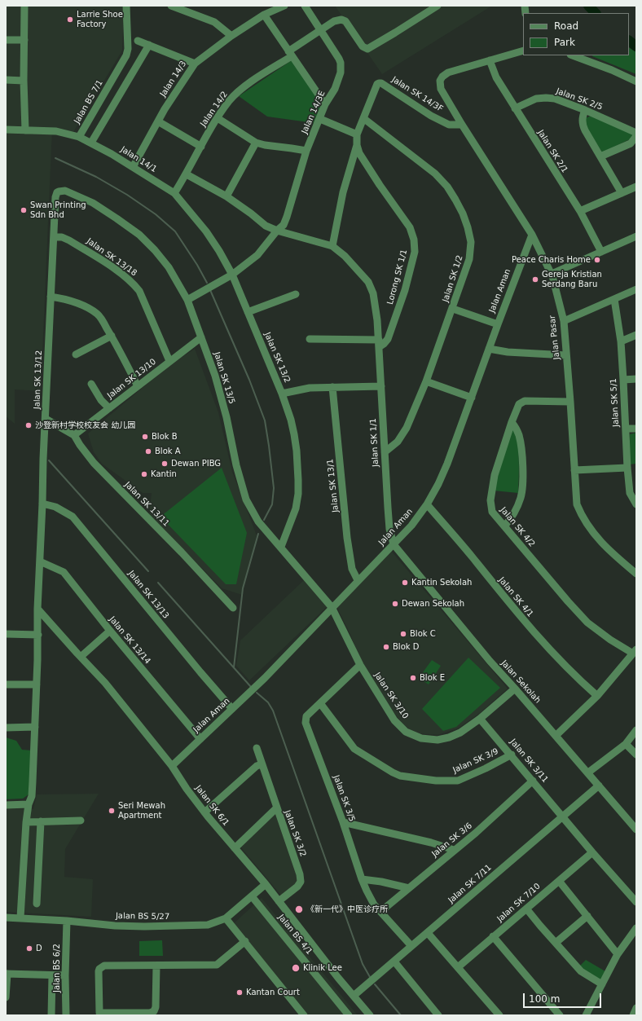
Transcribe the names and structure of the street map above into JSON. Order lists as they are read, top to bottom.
{
  "streets": {
    "street": [
      "Jalan 14/3",
      "Jalan SK 14/3F",
      "Jalan SK 2/5",
      "Jalan BS 7/1",
      "Jalan 14/2",
      "Jalan 14/3E",
      "Jalan SK 2/1",
      "Jalan 14/1",
      "Jalan SK 13/18",
      "Lorong SK 1/1",
      "Jalan SK 1/2",
      "Jalan Aman",
      "Jalan Pasar",
      "Jalan SK 13/2",
      "Jalan SK 13/5",
      "Jalan SK 13/10",
      "Jalan SK 13/12",
      "Jalan SK 5/1",
      "Jalan SK 1/1",
      "Jalan SK 13/1",
      "Jalan SK 13/11",
      "Jalan SK 4/2",
      "Jalan SK 13/13",
      "Jalan SK 4/1",
      "Jalan SK 13/14",
      "Jalan Sekolah",
      "Jalan SK 3/10",
      "Jalan SK 3/9",
      "Jalan SK 3/11",
      "Jalan SK 3/5",
      "Jalan SK 6/1",
      "Jalan SK 3/2",
      "Jalan SK 3/6",
      "Jalan SK 7/11",
      "Jalan SK 7/10",
      "Jalan BS 5/27",
      "Jalan BS 4/1",
      "Jalan BS 6/2"
    ]
  },
  "crossings": [
    ["Jalan 14/3", "Jalan 14/1"],
    ["Jalan SK 14/3F", "Jalan SK 1/2"],
    ["Jalan SK 14/3F", "Jalan Pasar"],
    ["Jalan SK 2/5", "Jalan SK 2/1"],
    ["Jalan BS 7/1", "Jalan 14/1"],
    ["Jalan 14/2", "Jalan 14/3E"],
    ["Jalan 14/2", "Jalan 14/1"],
    ["Jalan 14/2", "Jalan SK 13/2"],
    ["Jalan 14/2", "Jalan SK 1/1"],
    ["Jalan 14/3E", "Jalan SK 13/2"],
    ["Jalan 14/3E", "Jalan SK 13/5"],
    ["Jalan 14/3E", "Jalan SK 1/1"],
    ["Jalan SK 2/1", "Jalan Pasar"],
    ["Jalan 14/1", "Jalan SK 13/2"],
    ["Jalan SK 13/18", "Jalan SK 13/10"],
    ["Jalan SK 13/18", "Jalan SK 13/12"],
    ["Lorong SK 1/1", "Jalan SK 1/1"],
    ["Jalan SK 1/2", "Jalan SK 1/1"],
    ["Jalan Aman", "Jalan Pasar"],
    ["Jalan Aman", "Jalan SK 13/5"],
    ["Jalan Aman", "Jalan SK 1/1"],
    ["Jalan Aman", "Jalan SK 13/1"],
    ["Jalan Aman", "Jalan SK 13/13"],
    ["Jalan Aman", "Jalan SK 4/1"],
    ["Jalan Aman", "Jalan SK 13/14"],
    ["Jalan Aman", "Jalan Sekolah"],
    ["Jalan Aman", "Jalan SK 3/10"],
    ["Jalan Aman", "Jalan SK 6/1"],
    ["Jalan Pasar", "Jalan SK 4/2"],
    ["Jalan SK 13/2", "Jalan SK 13/5"],
    ["Jalan SK 13/5", "Jalan SK 13/10"],
    ["Jalan SK 13/5", "Jalan SK 13/12"],
    ["Jalan SK 13/5", "Jalan SK 3/10"],
    ["Jalan SK 13/10", "Jalan SK 13/11"],
    ["Jalan SK 13/12", "Jalan SK 13/11"],
    ["Jalan SK 13/12", "Jalan SK 13/13"],
    ["Jalan SK 13/12", "Jalan SK 13/14"],
    ["Jalan SK 13/12", "Jalan SK 6/1"],
    ["Jalan SK 13/12", "Jalan BS 5/27"],
    ["Jalan SK 1/1", "Jalan Sekolah"],
    ["Jalan Sekolah", "Jalan SK 3/10"],
    ["Jalan Sekolah", "Jalan SK 7/11"],
    ["Jalan SK 3/10", "Jalan SK 3/11"],
    ["Jalan SK 3/10", "Jalan SK 3/5"],
    ["Jalan SK 3/9", "Jalan SK 3/11"],
    ["Jalan SK 3/9", "Jalan SK 3/5"],
    ["Jalan SK 3/11", "Jalan SK 3/6"],
    ["Jalan SK 3/11", "Jalan SK 7/11"],
    ["Jalan SK 3/11", "Jalan SK 7/10"],
    ["Jalan SK 3/5", "Jalan SK 3/6"],
    ["Jalan SK 3/5", "Jalan SK 7/11"],
    ["Jalan SK 6/1", "Jalan SK 3/2"],
    ["Jalan SK 6/1", "Jalan SK 7/11"],
    ["Jalan SK 6/1", "Jalan BS 5/27"],
    ["Jalan BS 5/27", "Jalan BS 4/1"],
    ["Jalan BS 5/27", "Jalan BS 6/2"]
  ],
  "places": [
    "Larrie Shoe Factory",
    "Swan Printing Sdn Bhd",
    "Peace Charis Home",
    "Gereja Kristian Serdang Baru",
    "沙登新村学校校友会 幼儿园",
    "Blok B",
    "Blok A",
    "Dewan PIBG",
    "Kantin",
    "Kantin Sekolah",
    "Dewan Sekolah",
    "Blok C",
    "Blok D",
    "Blok E",
    "Seri Mewah Apartment",
    "《新一代》中医诊疗所",
    "D",
    "Klinik Lee",
    "Kantan Court"
  ],
  "legend": ["Road", "Park"],
  "scale_bar": "100 m"
}
